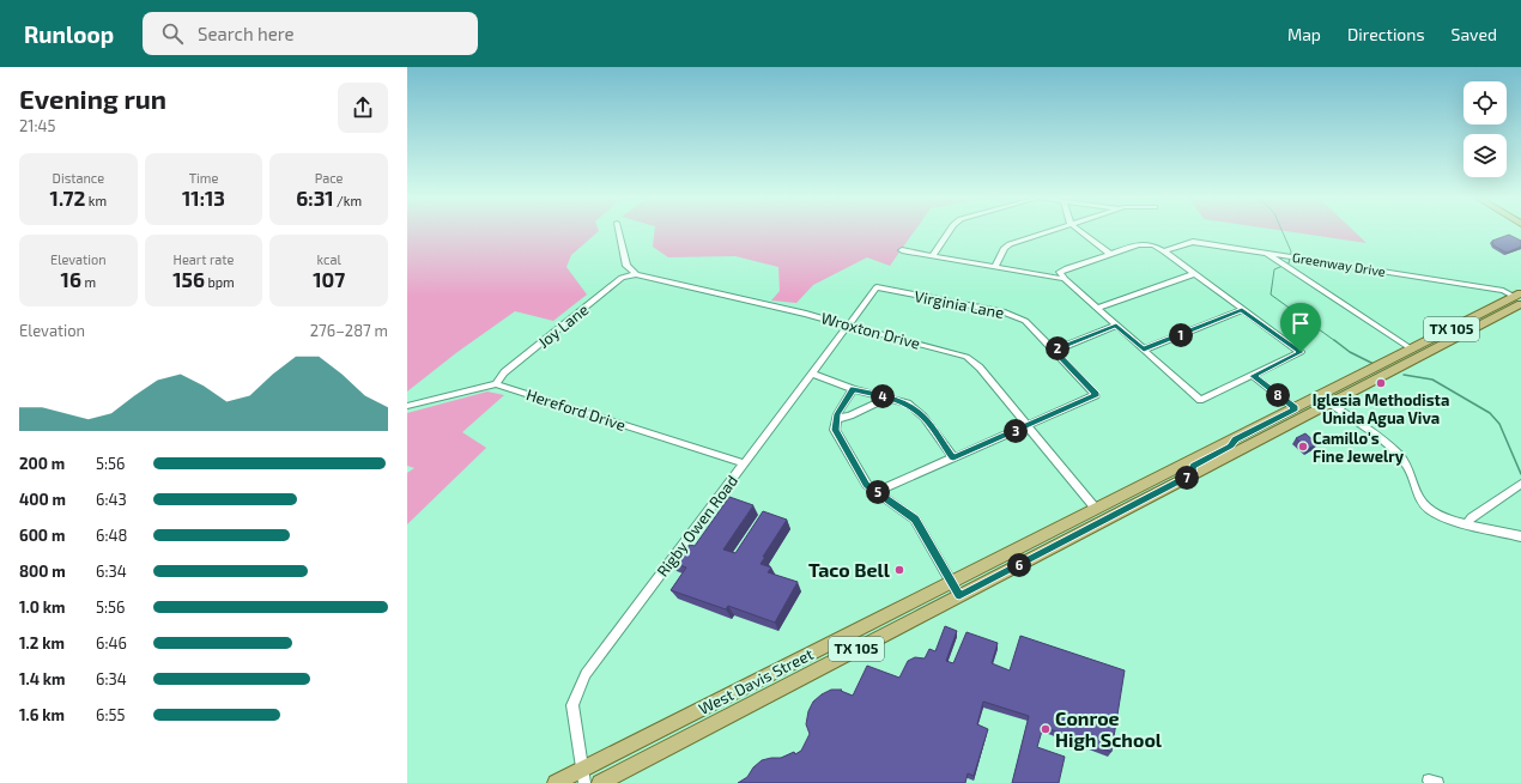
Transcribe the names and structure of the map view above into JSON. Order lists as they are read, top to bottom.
{
  "streets": {
    "main road": ["TX 105", "West Davis Street"],
    "street": [
      "Greenway Drive",
      "Virginia Lane",
      "Joy Lane",
      "Wroxton Drive",
      "Hereford Drive",
      "Rigby Owen Road"
    ]
  },
  "crossings": [
    ["Greenway Drive", "West Davis Street"],
    ["Virginia Lane", "Wroxton Drive"],
    ["Virginia Lane", "Rigby Owen Road"],
    ["Joy Lane", "Wroxton Drive"],
    ["Joy Lane", "Hereford Drive"],
    ["Wroxton Drive", "Rigby Owen Road"],
    ["Wroxton Drive", "West Davis Street"],
    ["Hereford Drive", "Rigby Owen Road"],
    ["Rigby Owen Road", "West Davis Street"]
  ],
  "places": [
    "Iglesia Methodista Unida Agua Viva",
    "Camillo's Fine Jewelry",
    "Taco Bell",
    "Conroe High School"
  ],
  "page": {
    "header": "Runloop",
    "search": "Search here",
    "nav": ["Map", "Directions", "Saved"],
    "heading": ["Evening run", "21:45"],
    "stats": [
      ["Distance", "1.72 km"],
      ["Time", "11:13"],
      ["Pace", "6:31 /km"],
      ["Elevation", "16 m"],
      ["Heart rate", "156 bpm"],
      ["kcal", "107"]
    ],
    "chart": ["Elevation", "276–287 m"],
    "pins": [
      "1",
      "2",
      "8",
      "4",
      "3",
      "7",
      "5",
      "6"
    ],
    "list": [
      {
        "name": "200 m",
        "note": "5:56"
      },
      {
        "name": "400 m",
        "note": "6:43"
      },
      {
        "name": "600 m",
        "note": "6:48"
      },
      {
        "name": "800 m",
        "note": "6:34"
      },
      {
        "name": "1.0 km",
        "note": "5:56"
      },
      {
        "name": "1.2 km",
        "note": "6:46"
      },
      {
        "name": "1.4 km",
        "note": "6:34"
      },
      {
        "name": "1.6 km",
        "note": "6:55"
      }
    ]
  }
}
